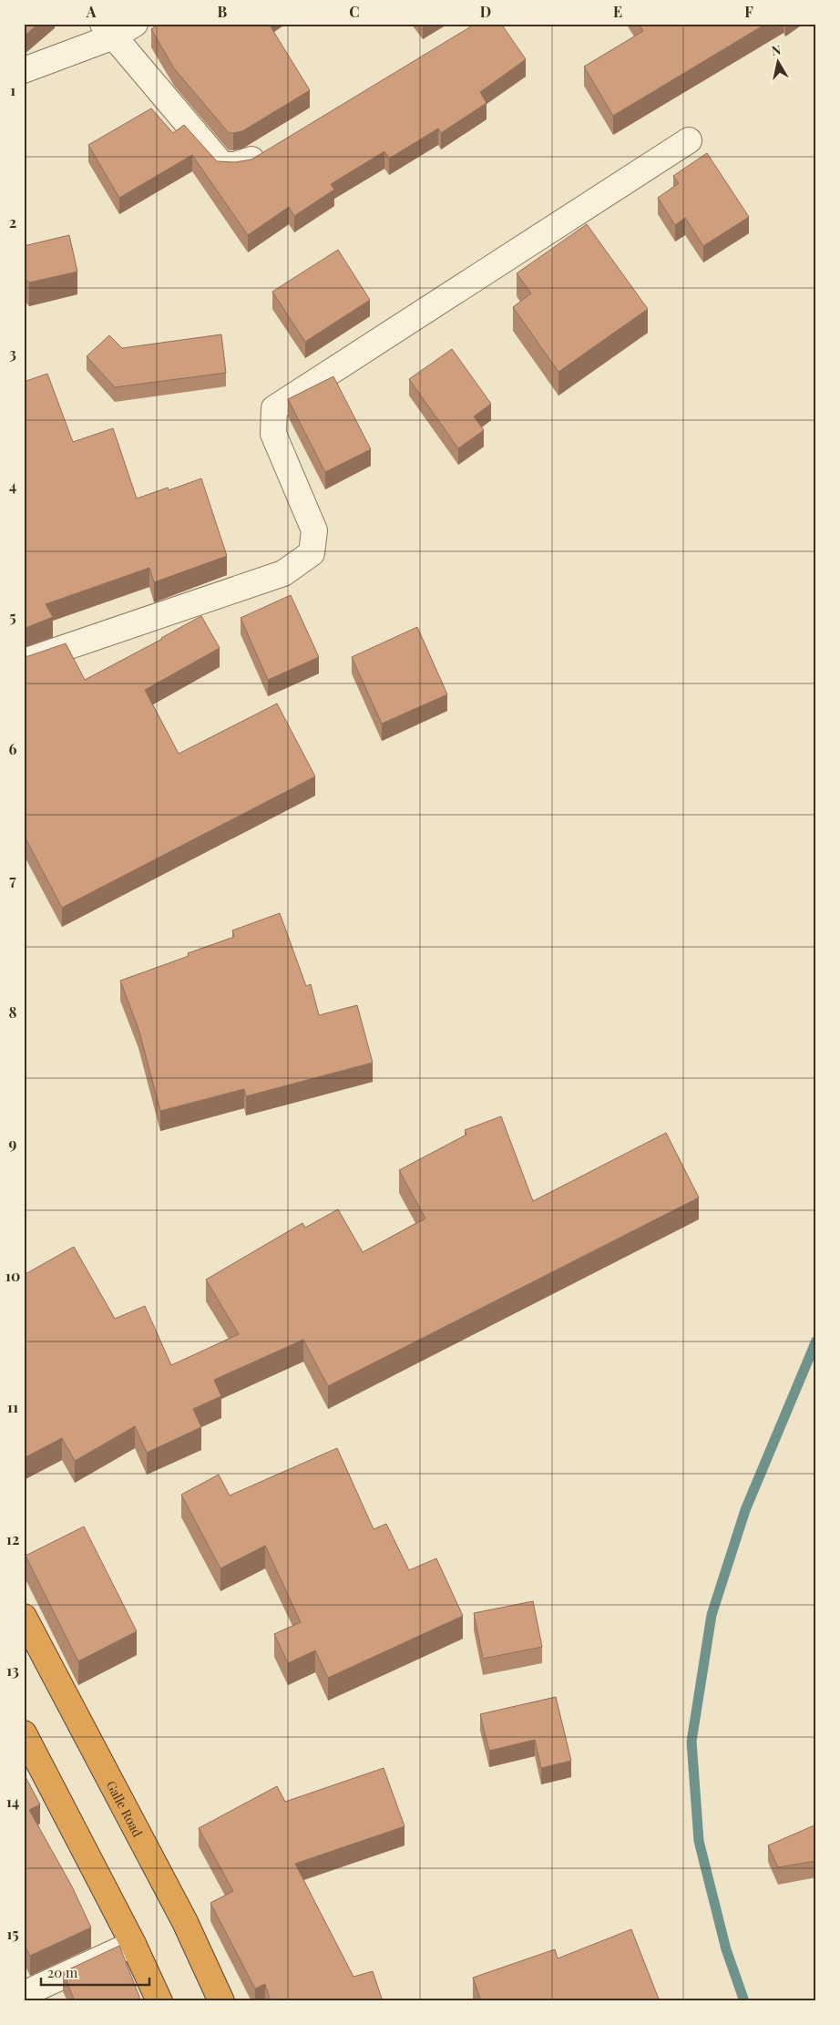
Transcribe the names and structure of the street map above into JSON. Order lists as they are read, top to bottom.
{
  "streets": {
    "highway": ["Galle Road"]
  },
  "scale_bar": "20 m",
  "north": "top",
  "grid": {
    "columns": [
      "A",
      "B",
      "C",
      "D",
      "E",
      "F"
    ],
    "rows": [
      "1",
      "2",
      "3",
      "4",
      "5",
      "6",
      "7",
      "8",
      "9",
      "10",
      "11",
      "12",
      "13",
      "14",
      "15"
    ]
  }
}
